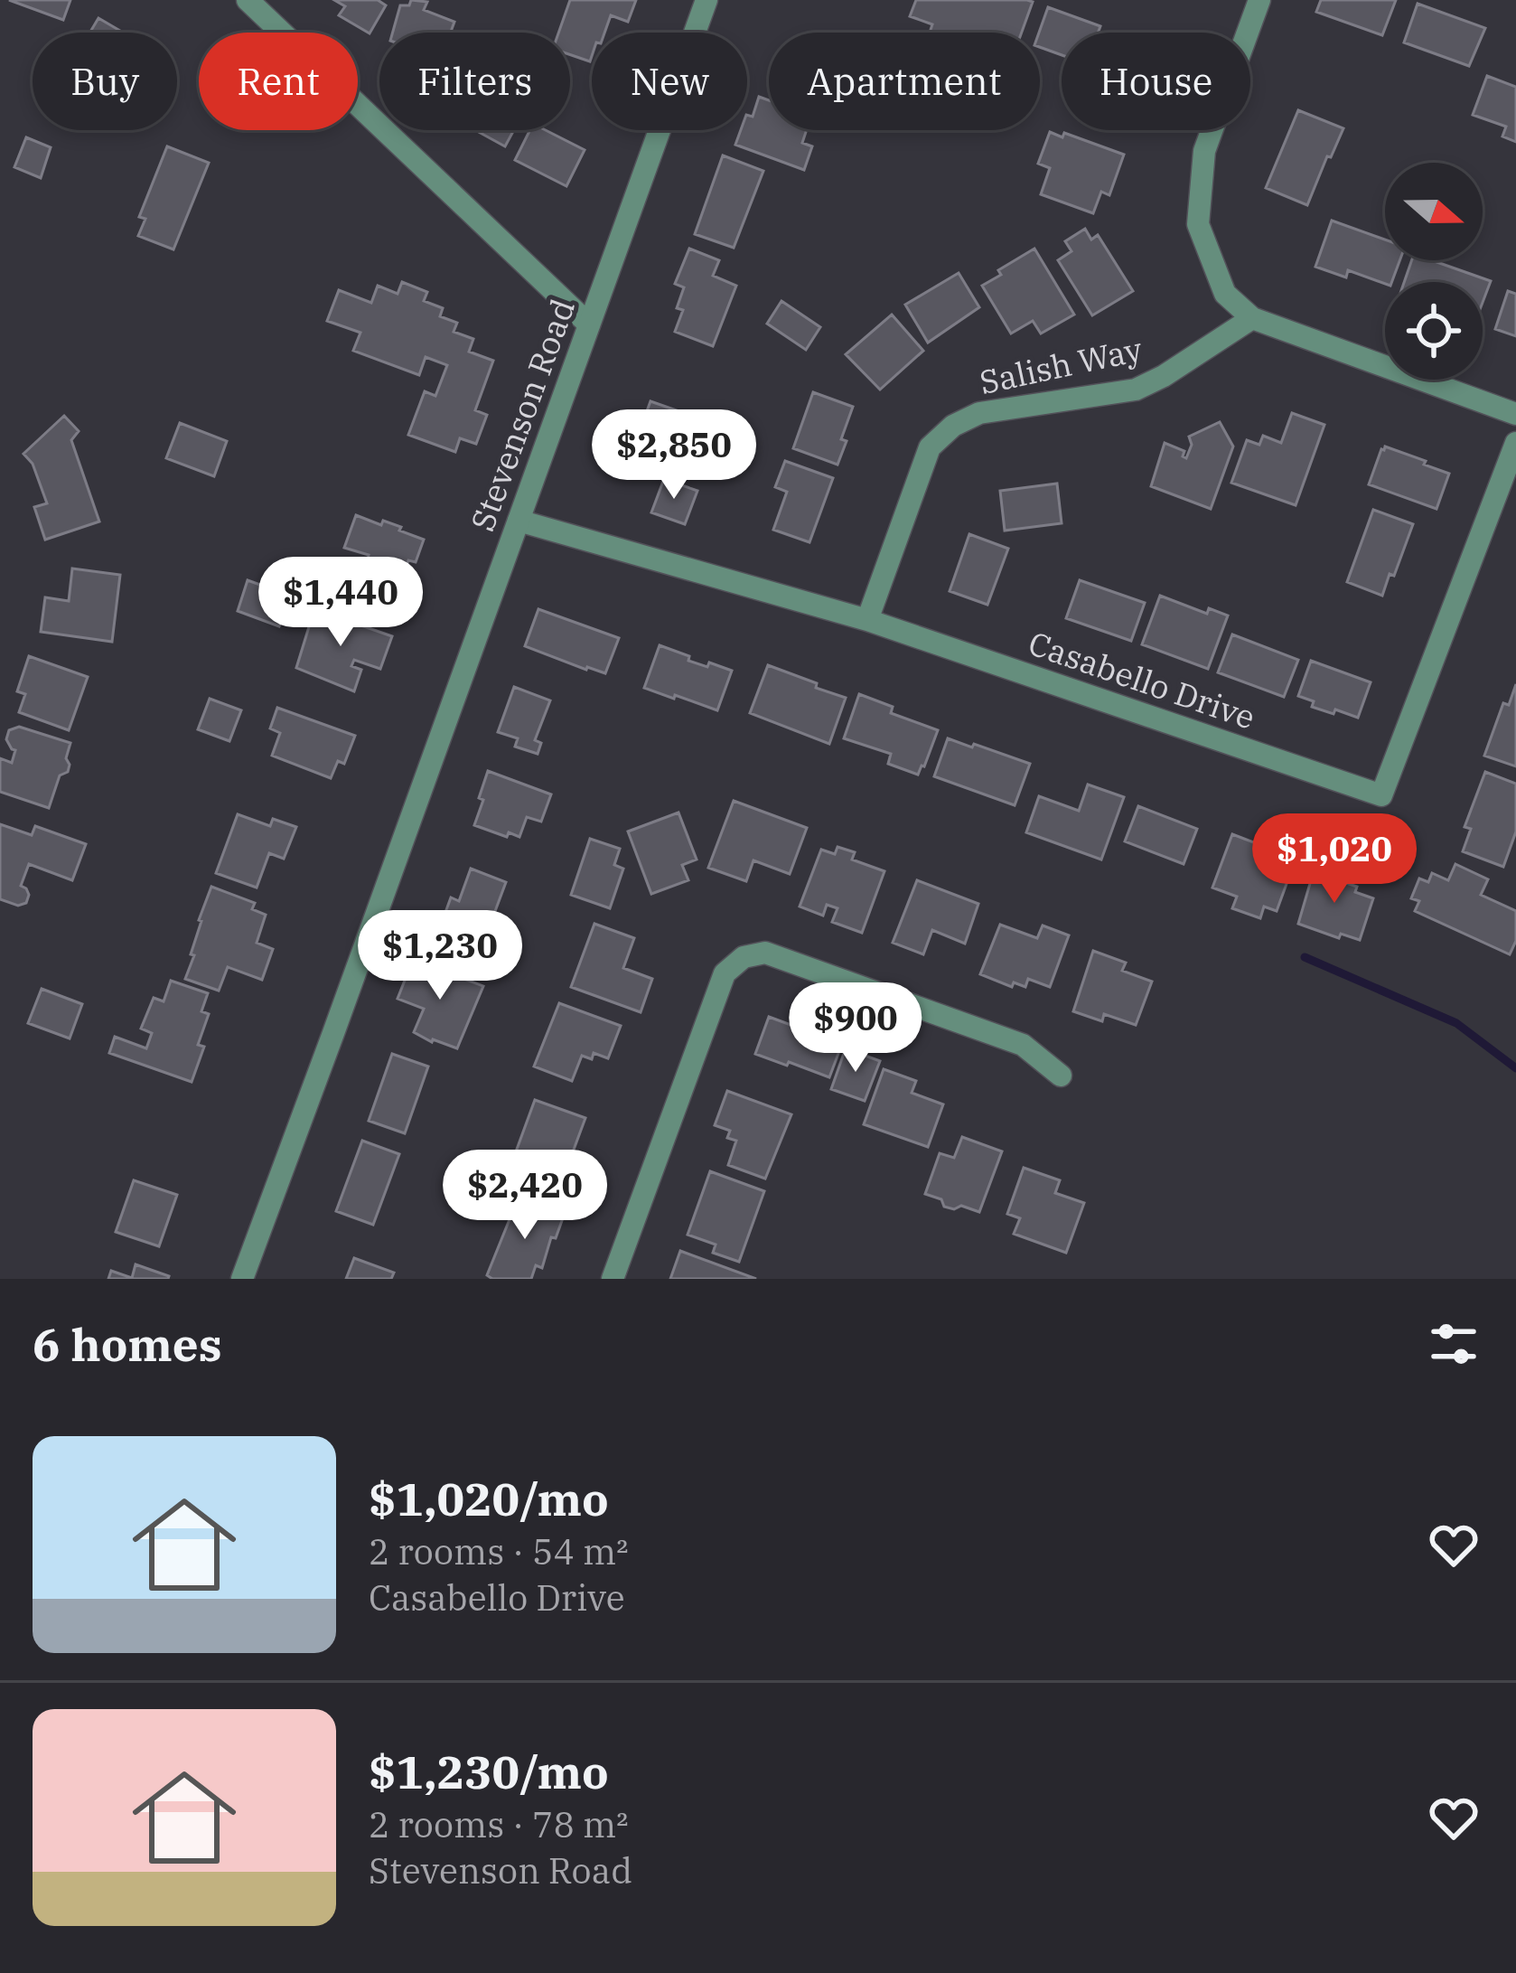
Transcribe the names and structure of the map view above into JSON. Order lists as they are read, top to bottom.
{
  "streets": {
    "street": ["Salish Way", "Stevenson Road", "Casabello Drive"]
  },
  "crossings": [
    ["Salish Way", "Casabello Drive"],
    ["Stevenson Road", "Casabello Drive"]
  ],
  "north": "right",
  "page": {
    "chip": [
      "Buy",
      "Rent",
      "Filters",
      "New",
      "Apartment",
      "House"
    ],
    "price": [
      "$2,850",
      "$1,440",
      "$1,020",
      "$1,230",
      "$900",
      "$2,420"
    ],
    "heading": "6 homes",
    "list": [
      {
        "name": "$1,020/mo",
        "note": "2 rooms · 54 m² · Casabello Drive"
      },
      {
        "name": "$1,230/mo",
        "note": "2 rooms · 78 m² · Stevenson Road"
      }
    ]
  }
}
